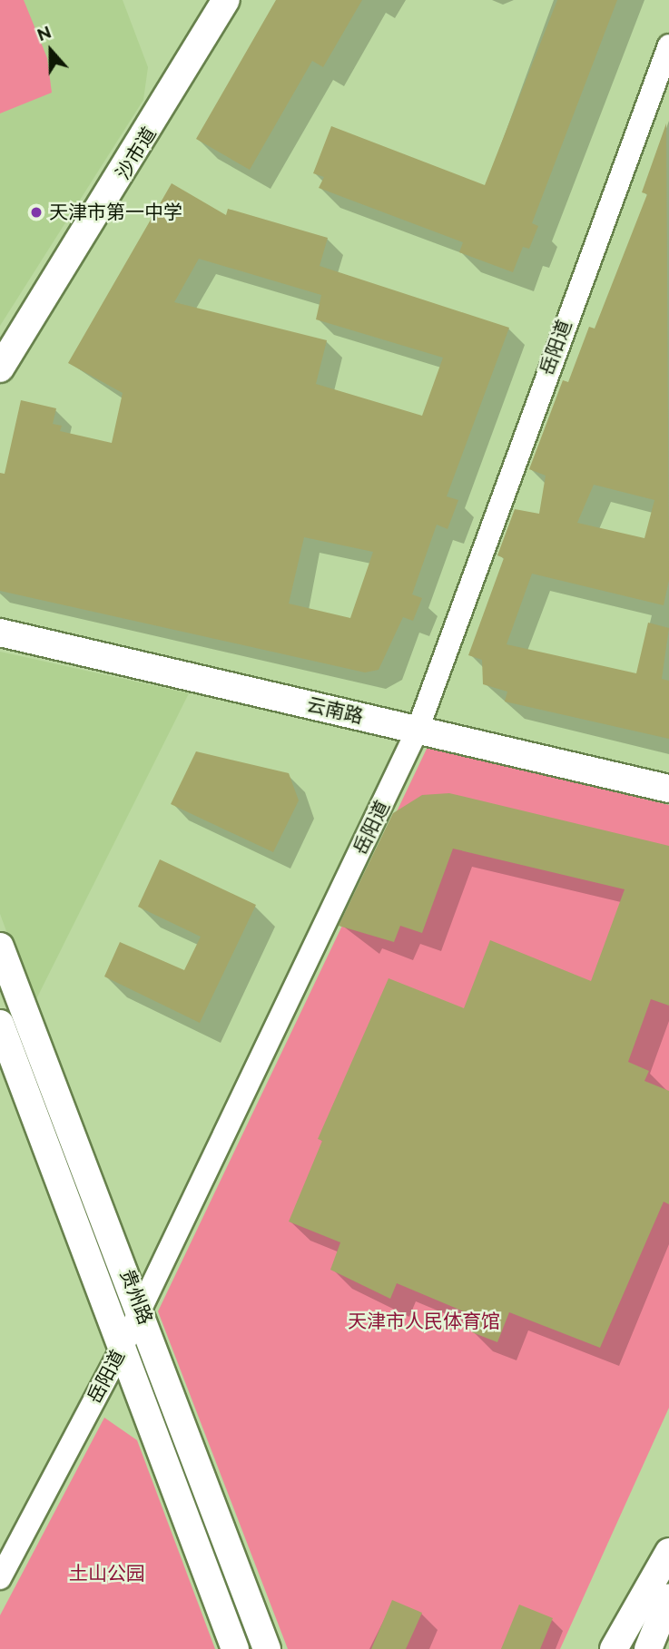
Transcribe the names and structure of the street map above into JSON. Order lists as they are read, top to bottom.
{
  "streets": {
    "street": [
      "沙市道",
      "岳阳道",
      "云南路",
      "贵州路"
    ]
  },
  "crossings": [
    ["岳阳道", "云南路"],
    ["岳阳道", "贵州路"]
  ],
  "parks": ["天津市人民体育馆", "土山公园"],
  "places": ["天津市第一中学"],
  "north": "top"
}
